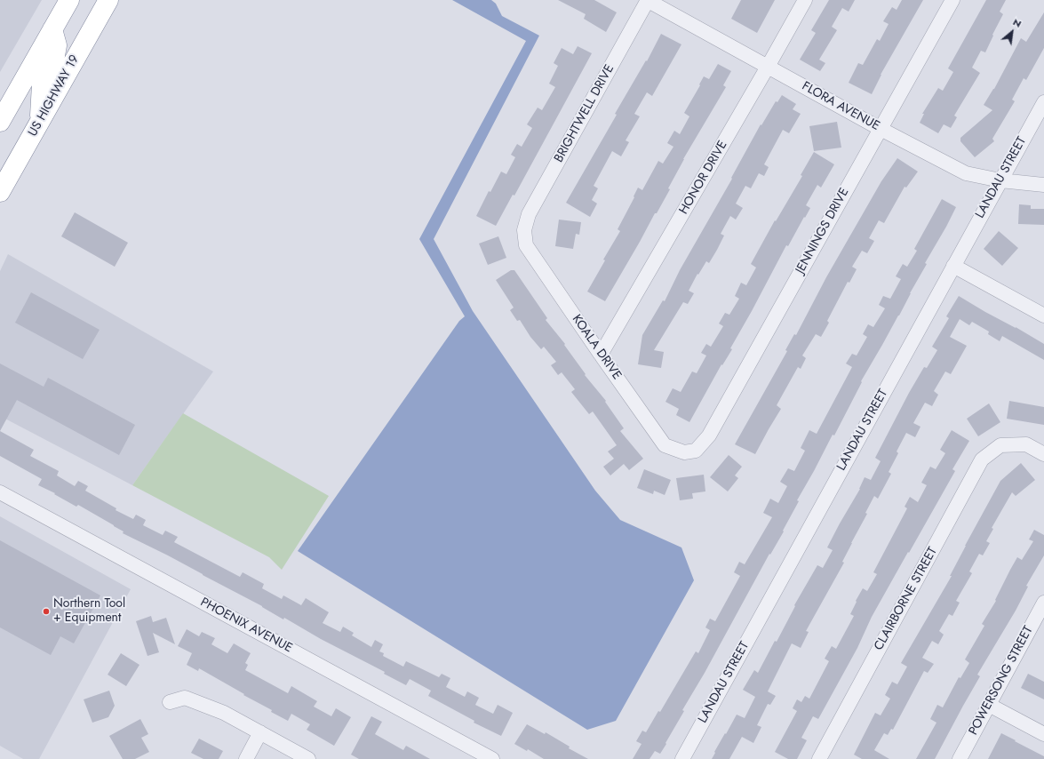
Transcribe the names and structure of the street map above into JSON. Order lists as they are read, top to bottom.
{
  "streets": {
    "highway": ["US HIGHWAY 19"],
    "street": [
      "FLORA AVENUE",
      "BRIGHTWELL DRIVE",
      "HONOR DRIVE",
      "LANDAU STREET",
      "JENNINGS DRIVE",
      "KOALA DRIVE",
      "CLAIRBORNE STREET",
      "PHOENIX AVENUE",
      "POWERSONG STREET"
    ]
  },
  "crossings": [
    ["FLORA AVENUE", "BRIGHTWELL DRIVE"],
    ["FLORA AVENUE", "HONOR DRIVE"],
    ["FLORA AVENUE", "LANDAU STREET"],
    ["FLORA AVENUE", "JENNINGS DRIVE"],
    ["BRIGHTWELL DRIVE", "KOALA DRIVE"],
    ["HONOR DRIVE", "KOALA DRIVE"],
    ["JENNINGS DRIVE", "KOALA DRIVE"]
  ],
  "places": ["Northern Tool + Equipment"],
  "north": "top right"
}
